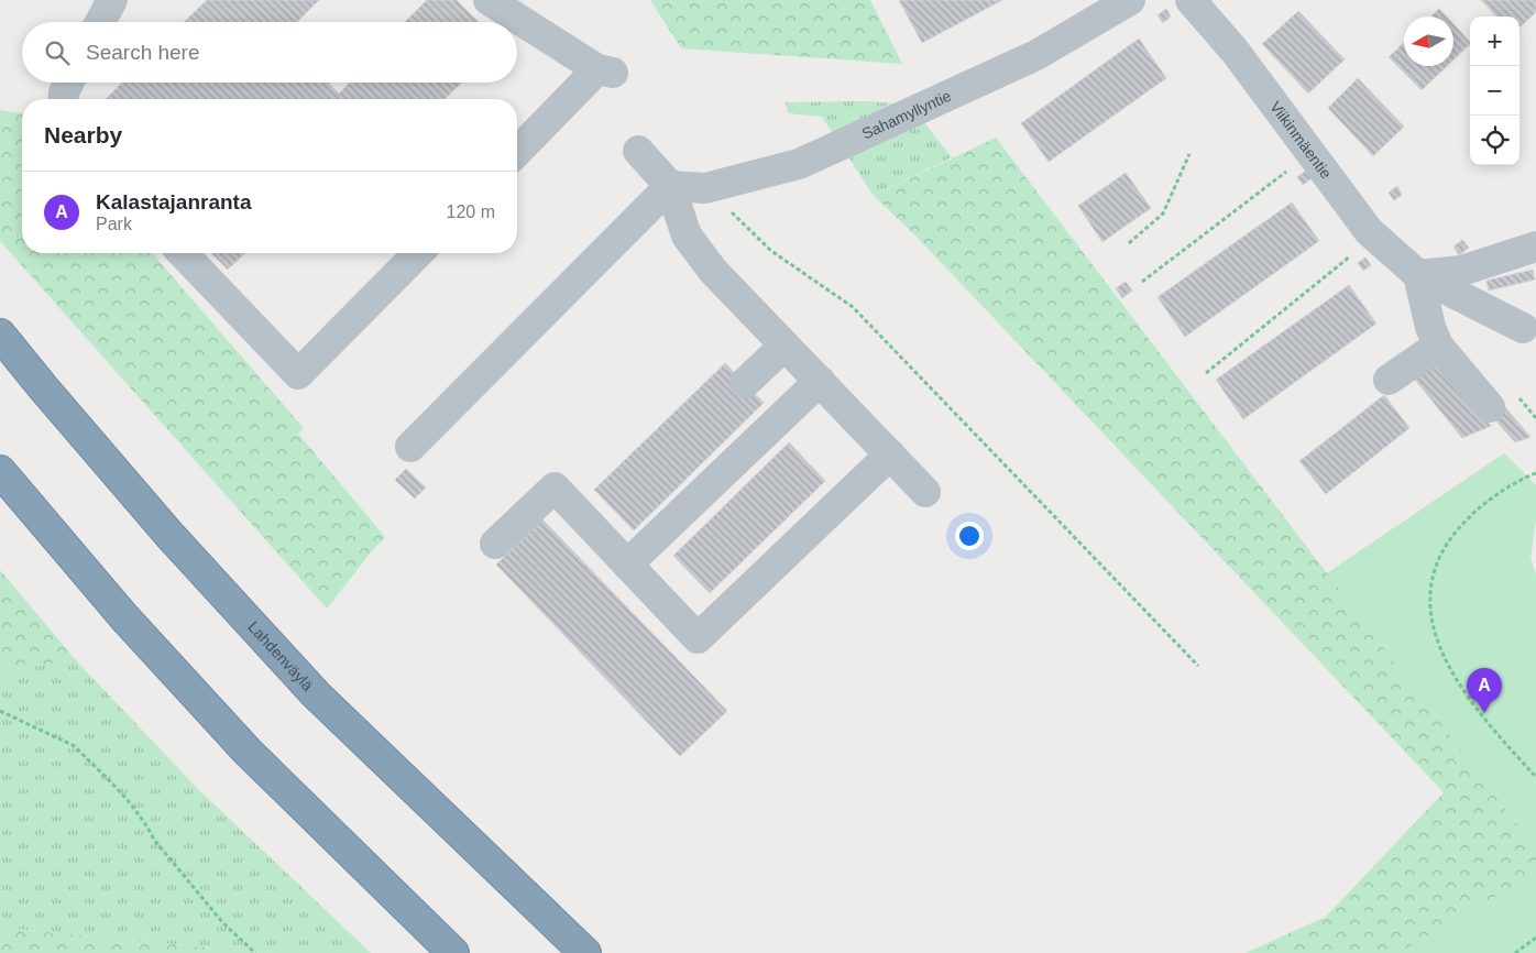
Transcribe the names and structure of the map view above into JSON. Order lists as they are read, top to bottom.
{
  "streets": {
    "highway": ["Lahdenväylä"],
    "street": ["Sahamyllyntie", "Viikinmäentie"]
  },
  "north": "left",
  "page": {
    "map_buttons": ["+", "−"],
    "search": "Search here",
    "heading": "Nearby",
    "list": [
      {
        "mark": "A",
        "name": "Kalastajanranta",
        "note": "Park",
        "value": "120 m"
      }
    ],
    "pins": "A"
  }
}
